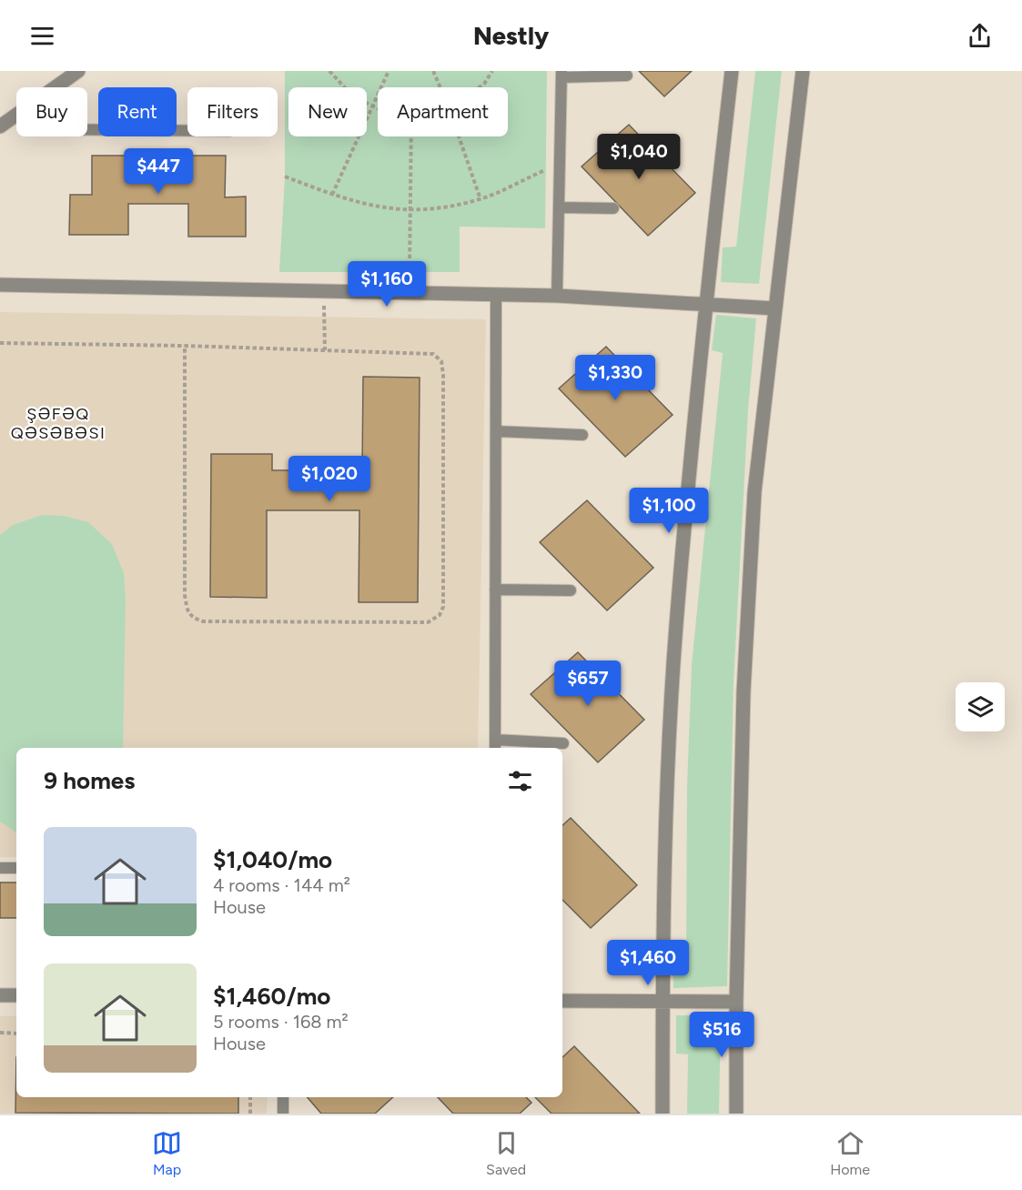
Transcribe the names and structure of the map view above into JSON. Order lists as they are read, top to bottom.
{
  "districts": ["ŞƏFƏQ QƏSƏBƏSI"],
  "page": {
    "header": "Nestly",
    "chip": [
      "Buy",
      "Rent",
      "Filters",
      "New",
      "Apartment"
    ],
    "price": [
      "$1,040",
      "$447",
      "$1,160",
      "$1,330",
      "$1,020",
      "$1,100",
      "$657",
      "$1,460",
      "$516"
    ],
    "heading": "9 homes",
    "list": [
      {
        "name": "$1,040/mo",
        "note": "4 rooms · 144 m² · House"
      },
      {
        "name": "$1,460/mo",
        "note": "5 rooms · 168 m² · House"
      }
    ],
    "tabs": ["Map", "Saved", "Home"]
  }
}
